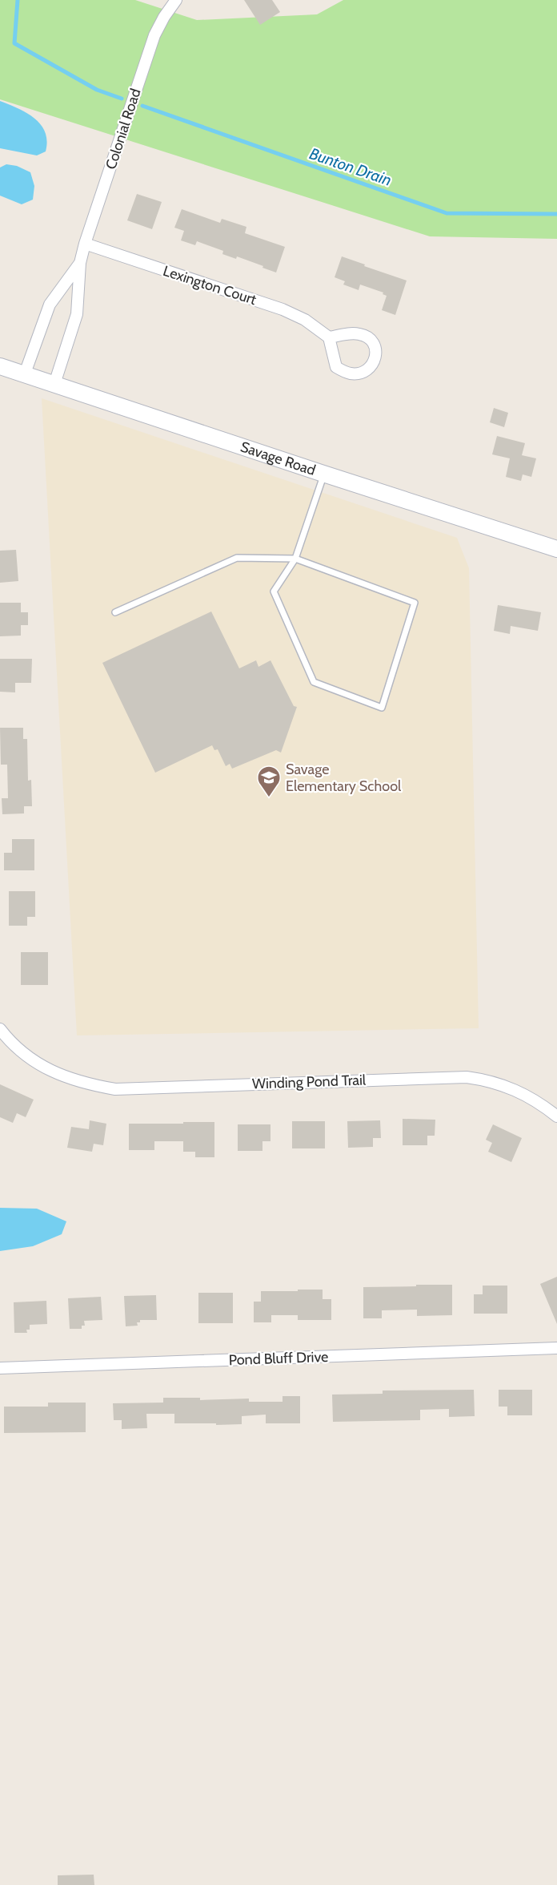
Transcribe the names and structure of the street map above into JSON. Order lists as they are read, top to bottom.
{
  "streets": {
    "street": [
      "Colonial Road",
      "Lexington Court",
      "Savage Road",
      "Winding Pond Trail",
      "Pond Bluff Drive"
    ]
  },
  "crossings": [
    ["Colonial Road", "Lexington Court"],
    ["Colonial Road", "Savage Road"]
  ],
  "water": ["Bunton Drain"],
  "places": {
    "school or university": ["Savage Elementary School"]
  }
}
